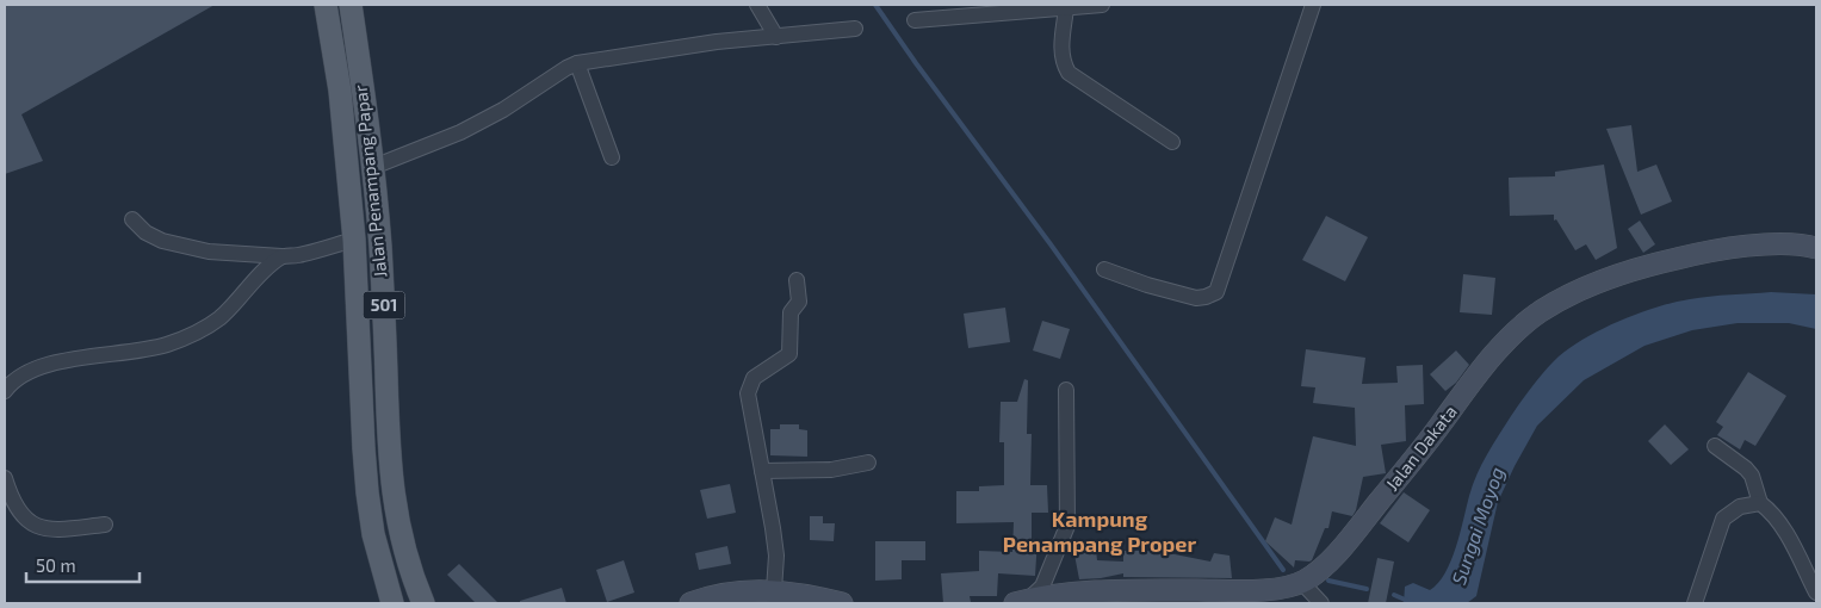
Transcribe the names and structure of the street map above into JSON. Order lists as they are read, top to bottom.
{
  "streets": {
    "main road": ["Jalan Penampang Papar", "501"],
    "street": ["Jalan Dakata"]
  },
  "districts": ["Kampung Penampang Proper"],
  "water": ["Sungai Moyog"],
  "scale_bar": "50 m"
}
